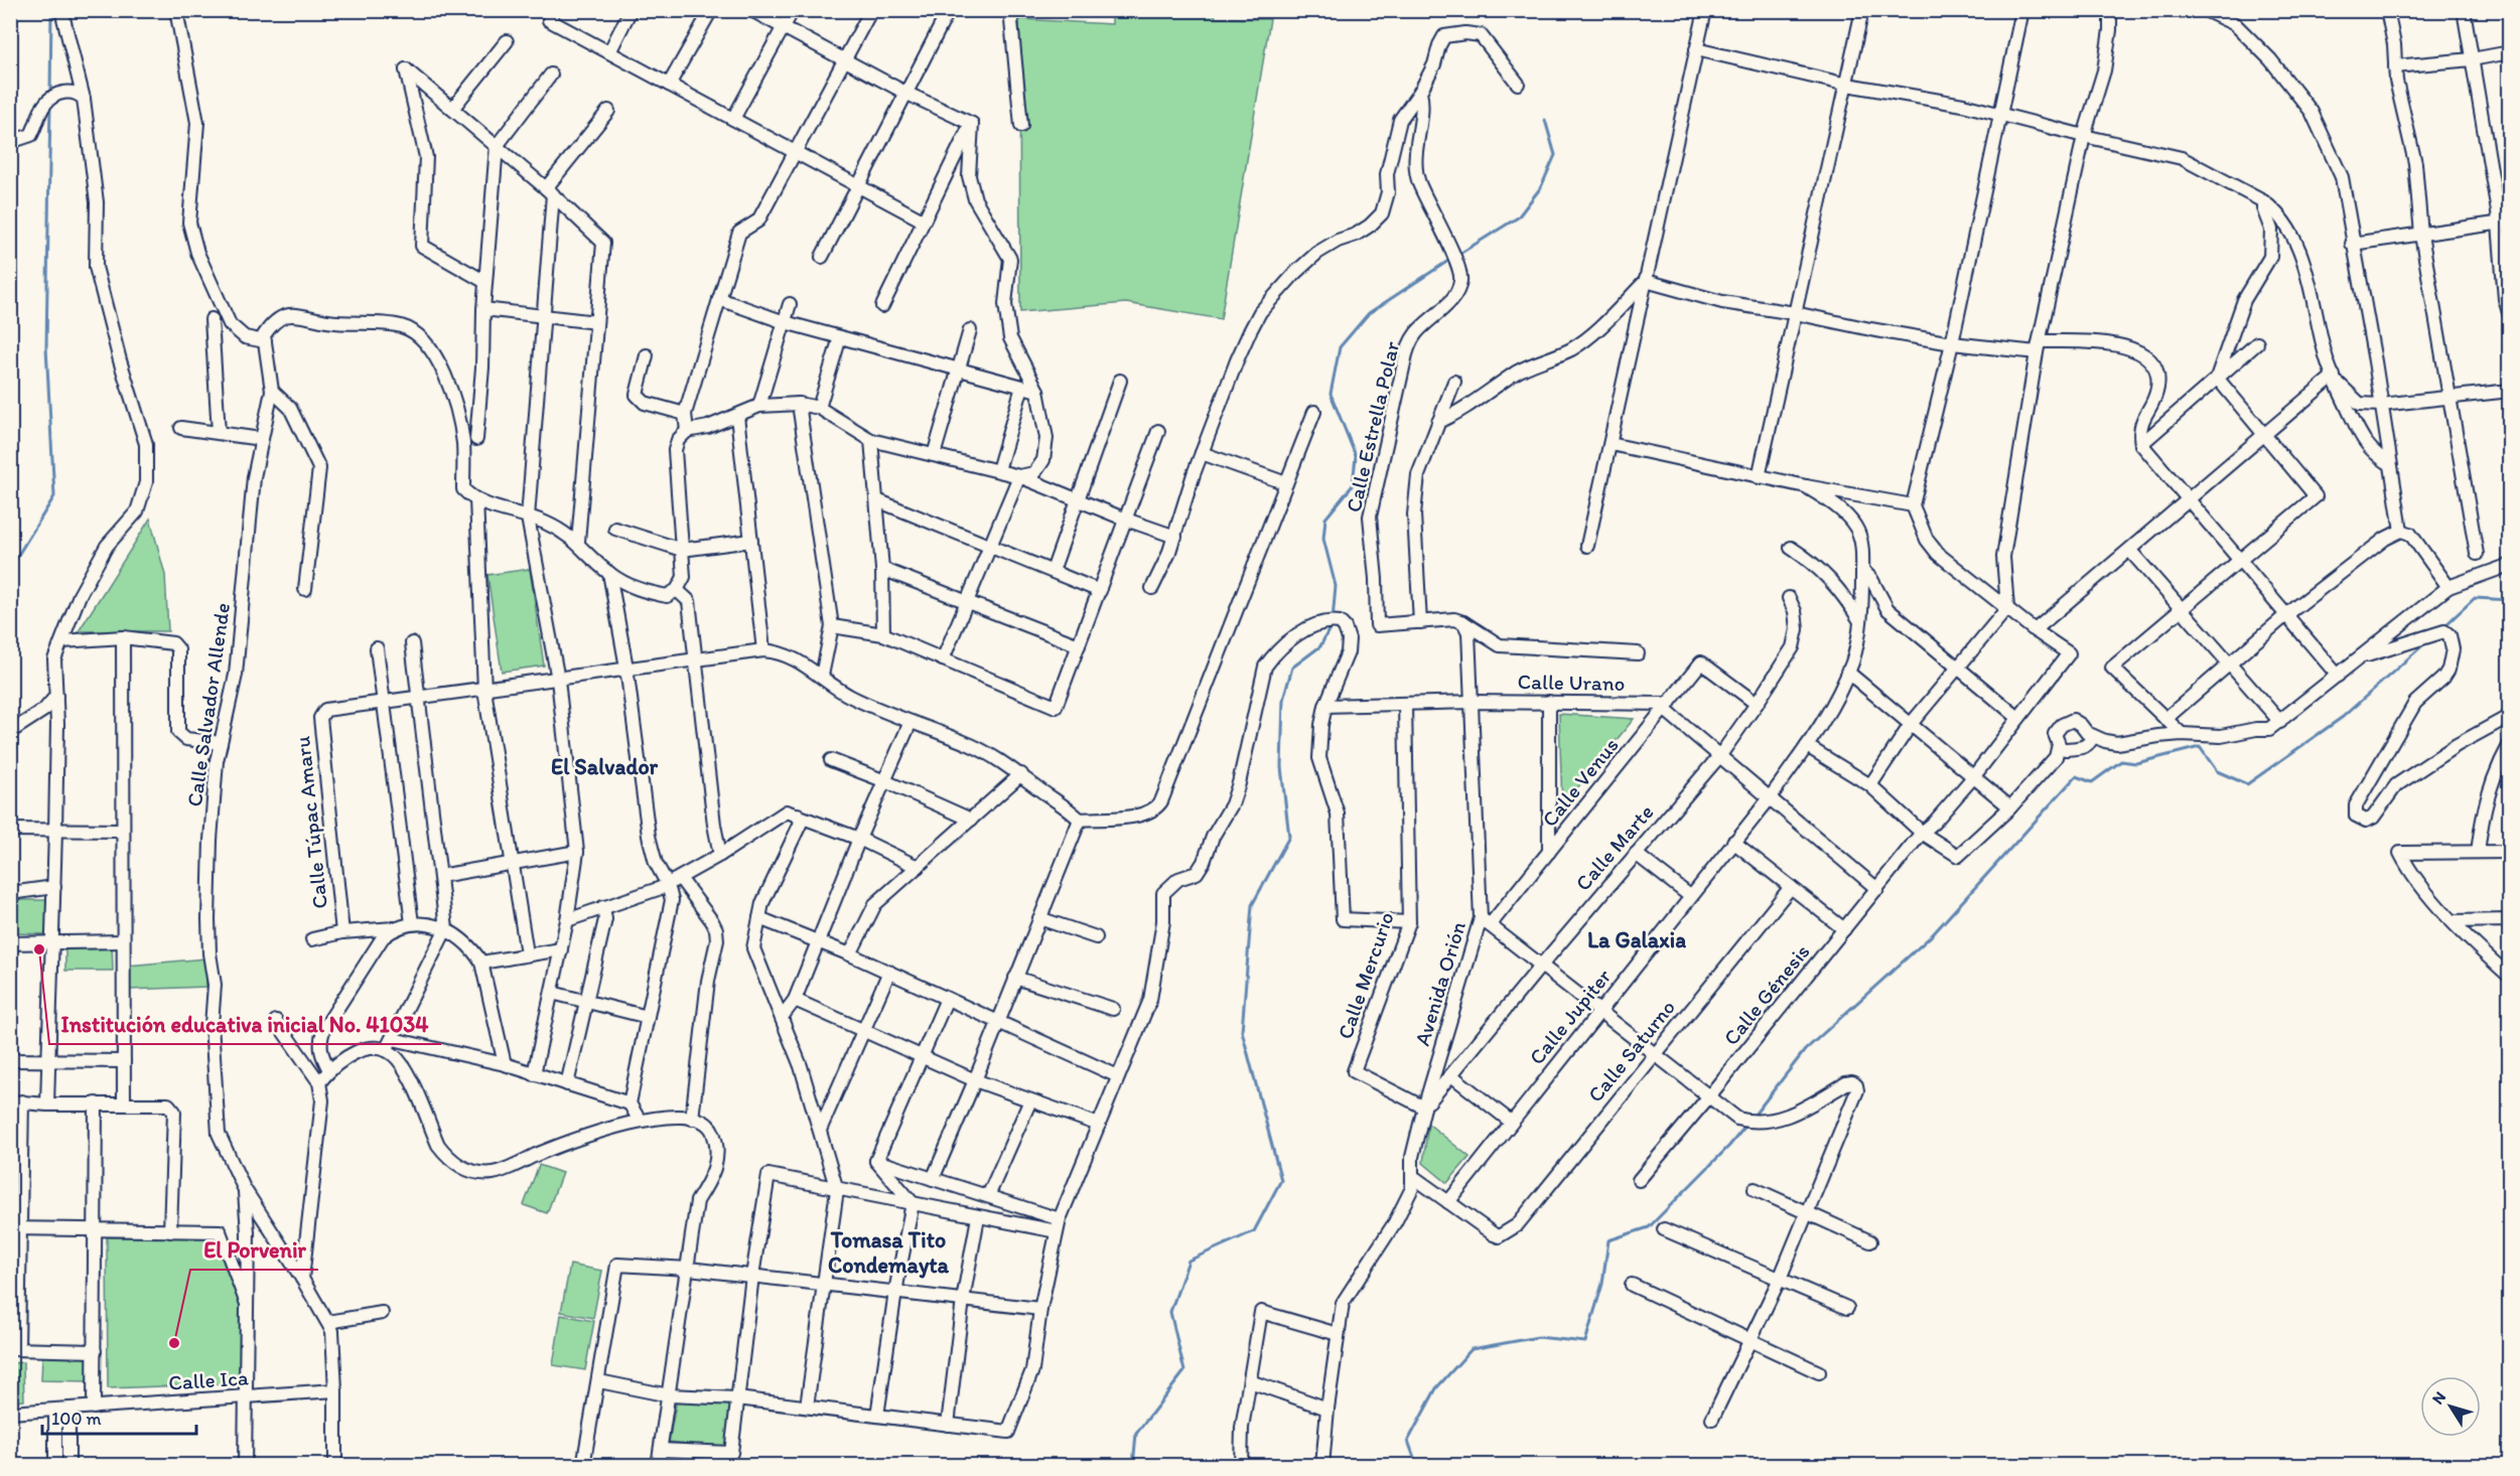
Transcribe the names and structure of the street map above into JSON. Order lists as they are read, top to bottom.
{
  "streets": {
    "street": [
      "Calle Estrella Polar",
      "Calle Urano",
      "Calle Salvador Allende",
      "Calle Venus",
      "Calle Túpac Amaru",
      "Calle Marte",
      "Calle Mercurio",
      "Avenida Orión",
      "Calle Génesis",
      "Calle Jupiter",
      "Calle Saturno",
      "Calle Ica"
    ]
  },
  "crossings": [
    ["Calle Urano", "Calle Venus"],
    ["Calle Urano", "Calle Mercurio"],
    ["Calle Urano", "Avenida Orión"],
    ["Calle Venus", "Calle Marte"],
    ["Calle Venus", "Avenida Orión"],
    ["Calle Marte", "Calle Mercurio"],
    ["Calle Marte", "Avenida Orión"],
    ["Calle Mercurio", "Avenida Orión"],
    ["Calle Jupiter", "Calle Saturno"]
  ],
  "districts": ["El Salvador", "La Galaxia", "Tomasa Tito Condemayta"],
  "places": ["Institución educativa inicial No. 41034", "El Porvenir"],
  "scale_bar": "100 m",
  "north": "top left"
}
